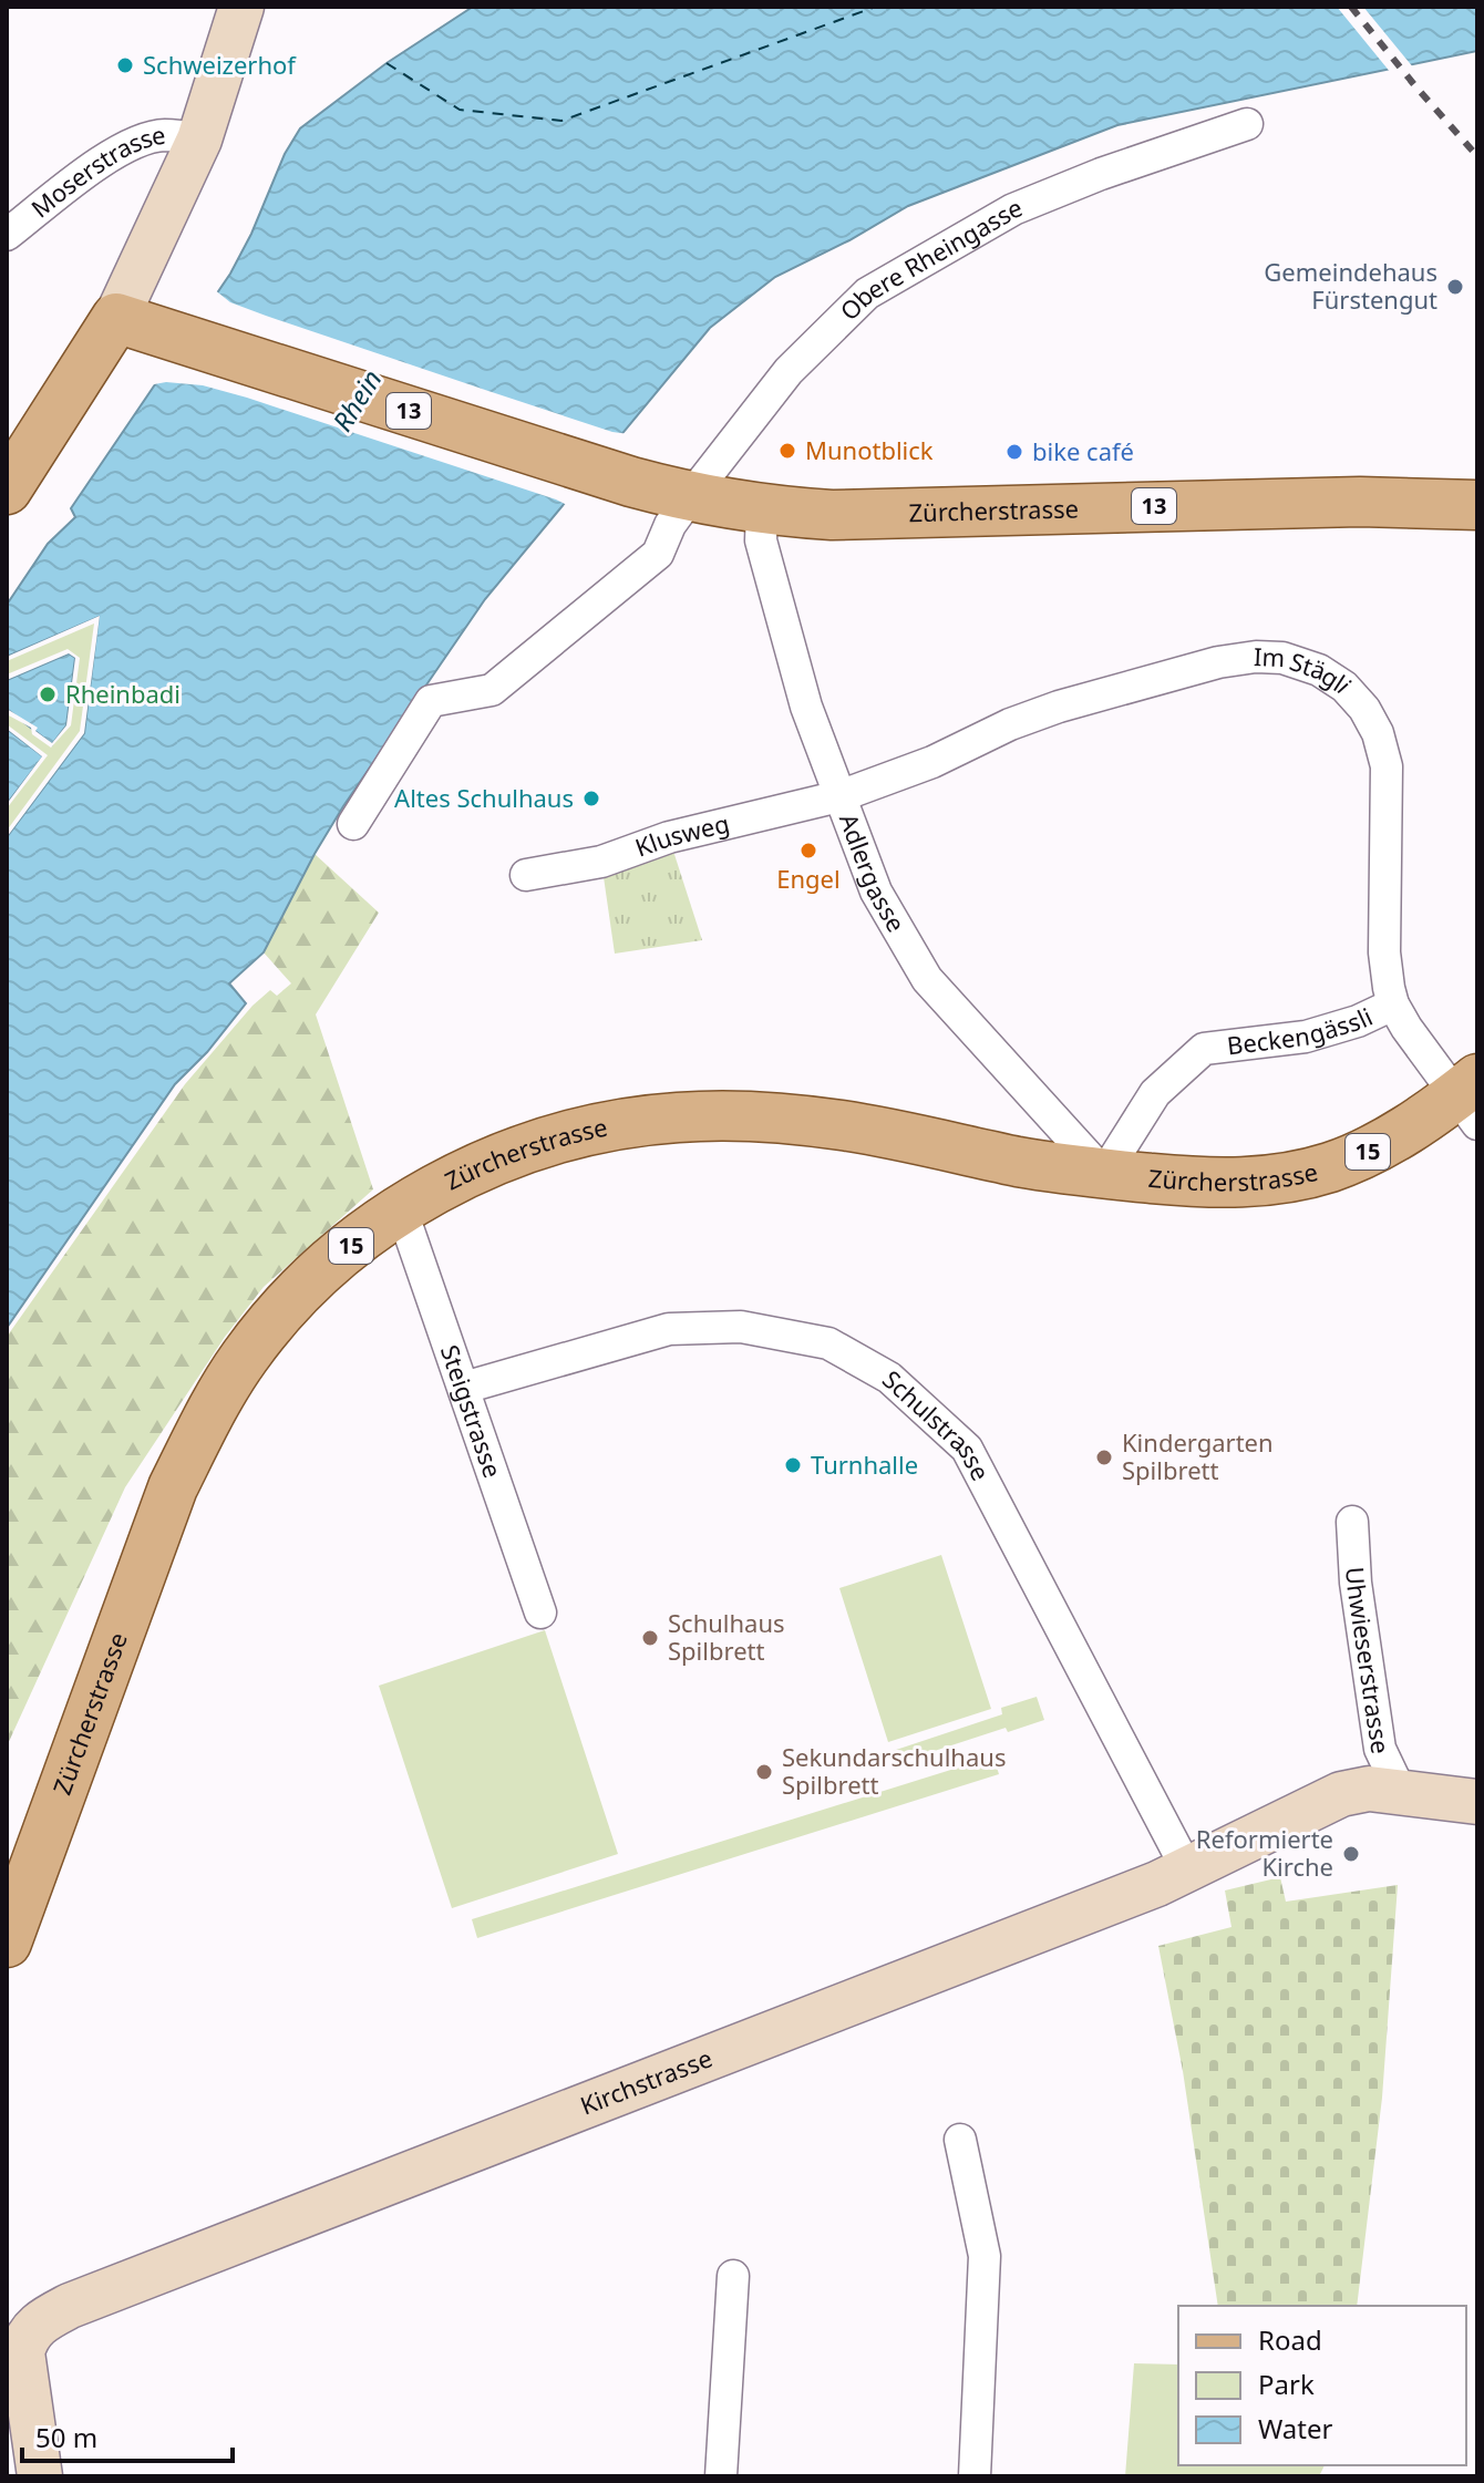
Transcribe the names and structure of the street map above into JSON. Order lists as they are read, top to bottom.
{
  "streets": {
    "main road": ["13", "Zürcherstrasse", "15"],
    "street": [
      "Moserstrasse",
      "Obere Rheingasse",
      "Im Stägli",
      "Klusweg",
      "Adlergasse",
      "Beckengässli",
      "Steigstrasse",
      "Schulstrasse",
      "Uhwieserstrasse",
      "Kirchstrasse"
    ]
  },
  "crossings": [
    ["Obere Rheingasse", "Zürcherstrasse"],
    ["Zürcherstrasse", "Im Stägli"],
    ["Zürcherstrasse", "Adlergasse"],
    ["Zürcherstrasse", "Beckengässli"],
    ["Zürcherstrasse", "Steigstrasse"],
    ["Im Stägli", "Klusweg"],
    ["Im Stägli", "Adlergasse"],
    ["Im Stägli", "Beckengässli"],
    ["Klusweg", "Adlergasse"],
    ["Adlergasse", "Beckengässli"],
    ["Steigstrasse", "Schulstrasse"],
    ["Schulstrasse", "Kirchstrasse"],
    ["Uhwieserstrasse", "Kirchstrasse"]
  ],
  "water": ["Rhein"],
  "places": [
    "Schweizerhof",
    "Gemeindehaus Fürstengut",
    "Munotblick",
    "bike café",
    "Rheinbadi",
    "Altes Schulhaus",
    "Engel",
    "Kindergarten Spilbrett",
    "Turnhalle",
    "Schulhaus Spilbrett",
    "Sekundarschulhaus Spilbrett",
    "Reformierte Kirche"
  ],
  "legend": ["Road", "Park", "Water"],
  "scale_bar": "50 m"
}
